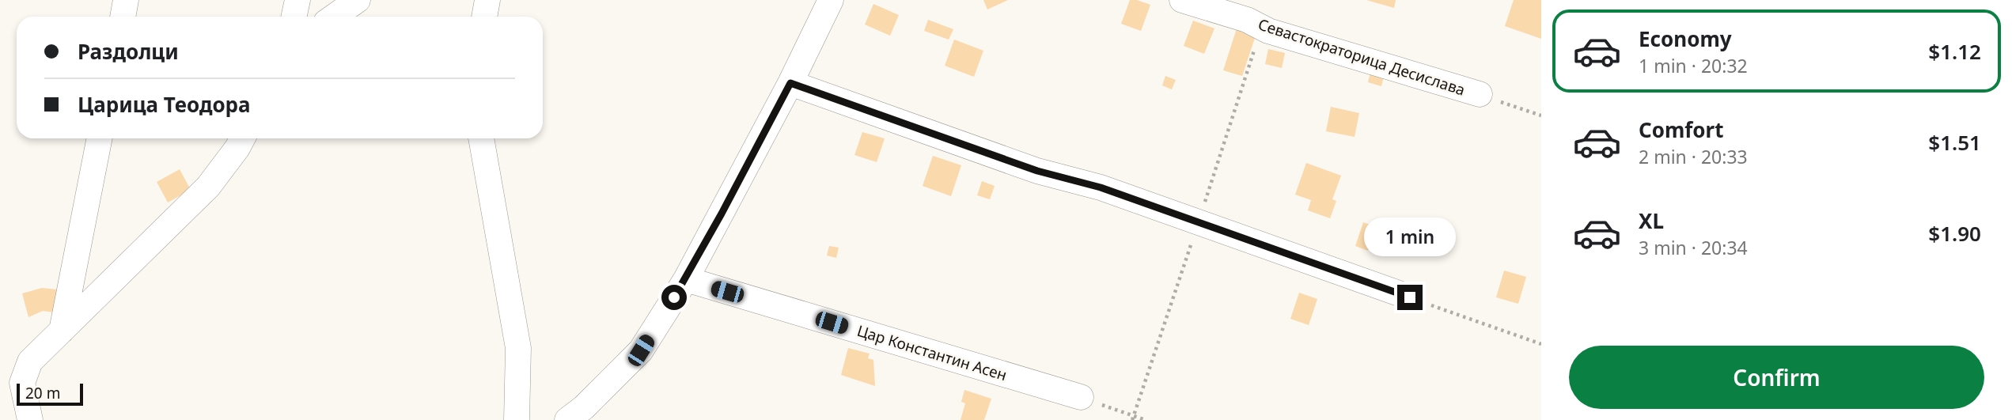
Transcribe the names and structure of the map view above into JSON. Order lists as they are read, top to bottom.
{
  "streets": {
    "street": ["Севастократорица Десислава", "Цар Константин Асен"]
  },
  "scale_bar": "20 m",
  "page": {
    "list": [
      {
        "name": "Economy",
        "note": "1 min · 20:32",
        "value": "$1.12"
      },
      {
        "name": "Comfort",
        "note": "2 min · 20:33",
        "value": "$1.51"
      },
      {
        "name": "XL",
        "note": "3 min · 20:34",
        "value": "$1.90"
      }
    ],
    "banner": ["Раздолци", "Царица Теодора"],
    "bubble": "1 min",
    "buttons": "Confirm",
    "scale": "20 m"
  }
}
